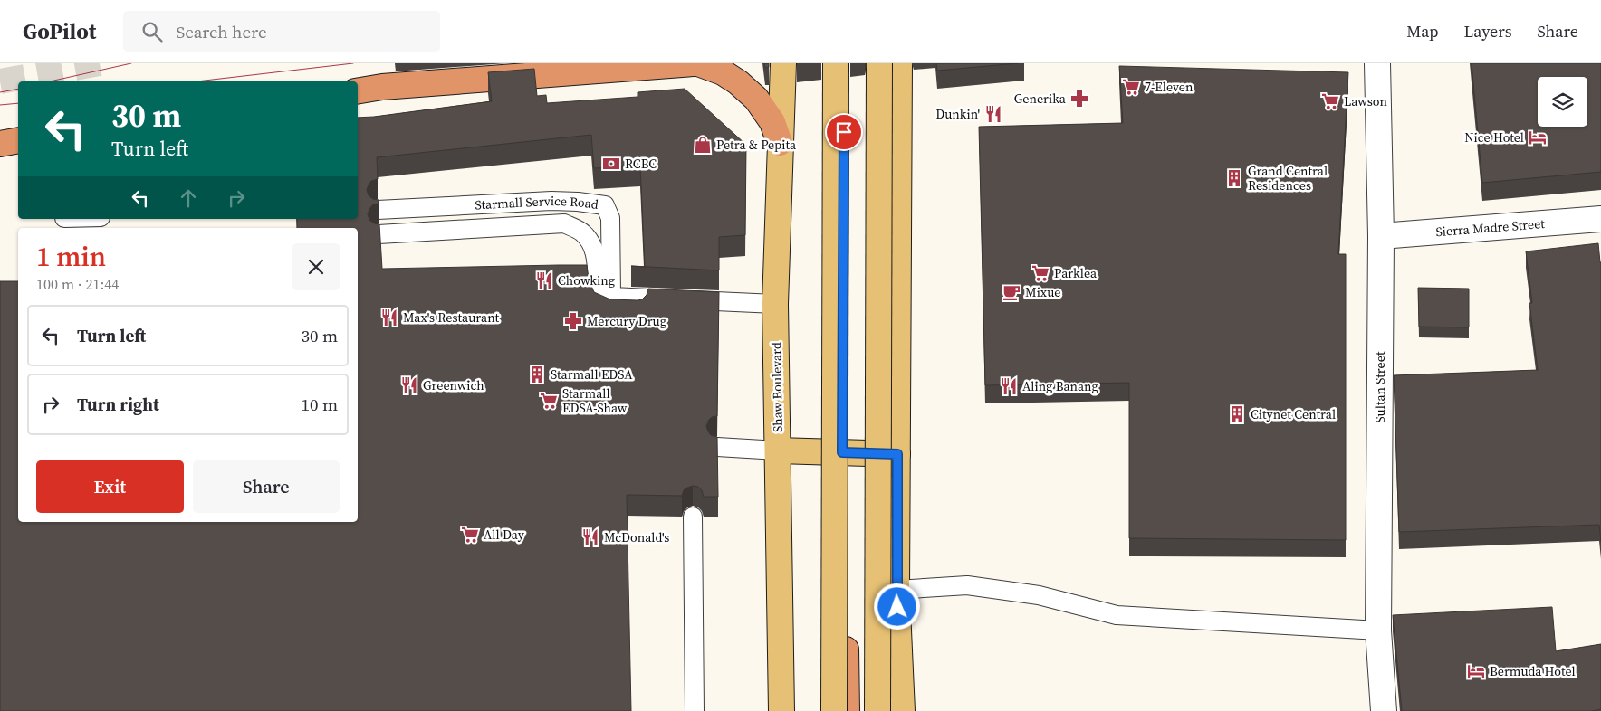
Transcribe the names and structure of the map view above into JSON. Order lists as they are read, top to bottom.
{
  "streets": {
    "main road": ["Shaw Boulevard"],
    "street": ["Sierra Madre Street", "Sultan Street"],
    "lane": ["Starmall Service Road"]
  },
  "crossings": [
    ["Starmall Service Road", "Shaw Boulevard"],
    ["Sierra Madre Street", "Sultan Street"]
  ],
  "places": {
    "supermarket": [
      "7-Eleven",
      "Lawson",
      "Parklea",
      "Starmall EDSA-Shaw",
      "All Day"
    ],
    "pharmacy": ["Generika", "Mercury Drug"],
    "restaurant": [
      "Dunkin'",
      "Chowking",
      "Max's Restaurant",
      "Greenwich",
      "Aling Banang",
      "McDonald's"
    ],
    "hotel": ["Nice Hotel", "Bermuda Hotel"],
    "shop": ["Petra & Pepita"],
    "bank": ["RCBC"],
    "building": ["Grand Central Residences", "Starmall EDSA", "Citynet Central"],
    "cafe": ["Mixue"]
  },
  "page": {
    "header": "GoPilot",
    "search": "Search here",
    "nav": ["Map", "Layers", "Share"],
    "turn": ["30 m", "Turn left"],
    "heading": ["1 min", "100 m · 21:44"],
    "list": [
      {
        "name": "Turn left",
        "value": "30 m"
      },
      {
        "name": "Turn right",
        "value": "10 m"
      }
    ],
    "buttons": ["Exit", "Share"]
  }
}
